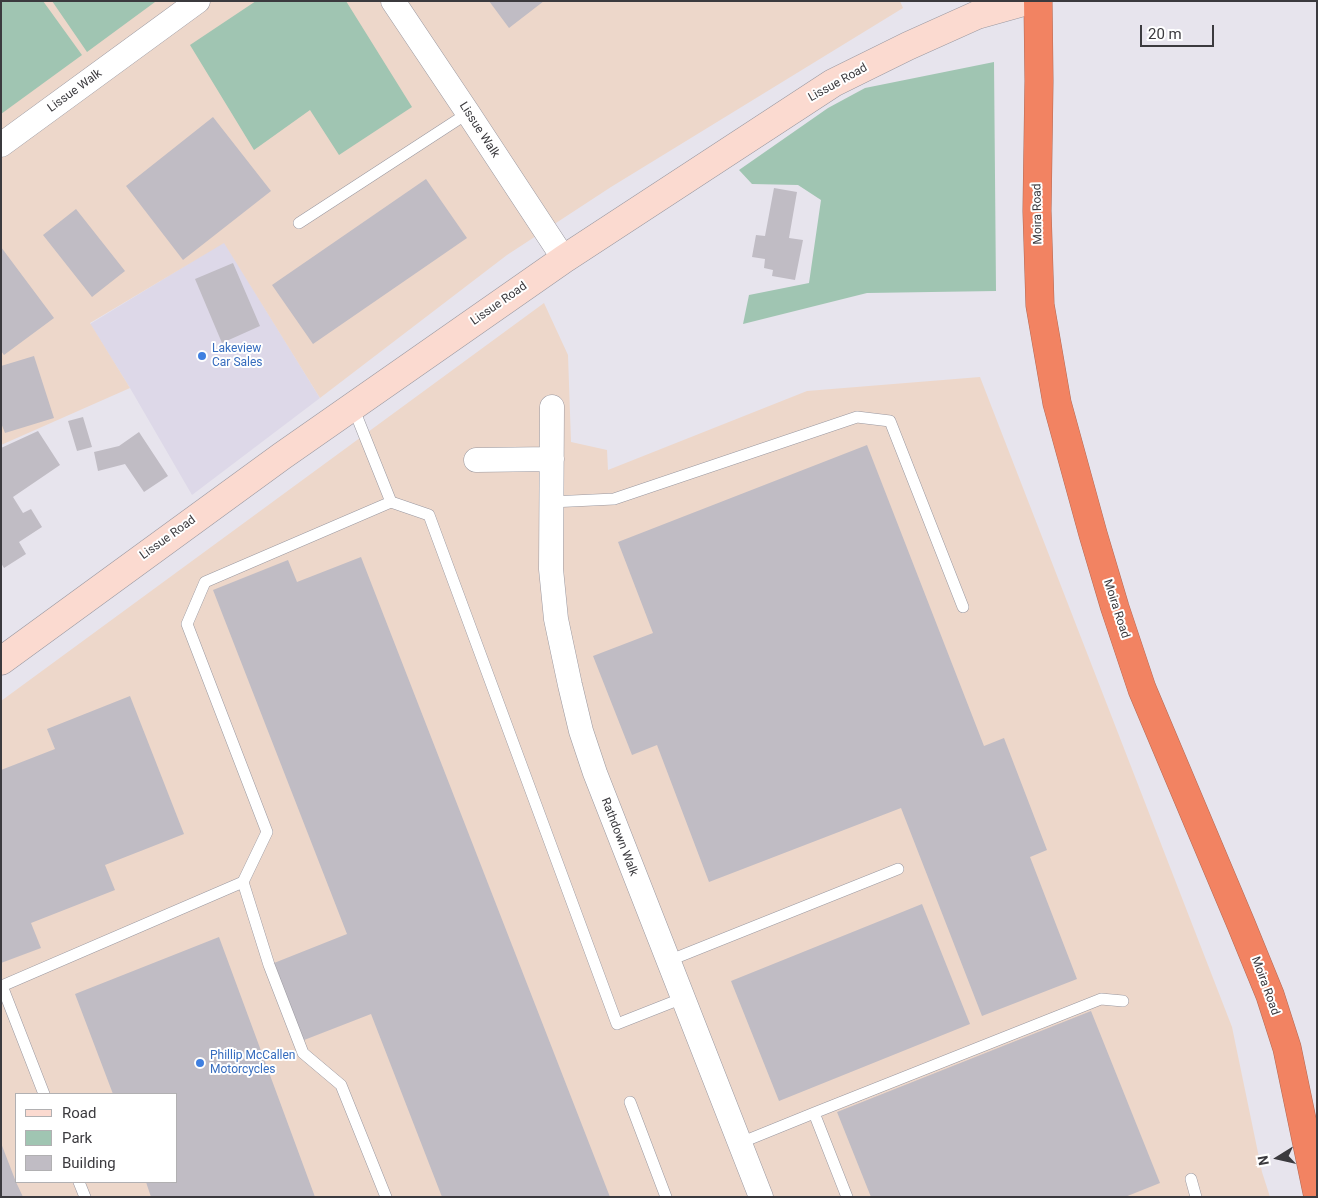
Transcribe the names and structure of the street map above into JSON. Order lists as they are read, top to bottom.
{
  "streets": {
    "highway": ["Moira Road"],
    "street": ["Lissue Road", "Lissue Walk", "Rathdown Walk"]
  },
  "crossings": [
    ["Lissue Road", "Lissue Walk"]
  ],
  "places": ["Lakeview Car Sales", "Phillip McCallen Motorcycles"],
  "legend": ["Road", "Park", "Building"],
  "scale_bar": "20 m",
  "north": "left"
}
